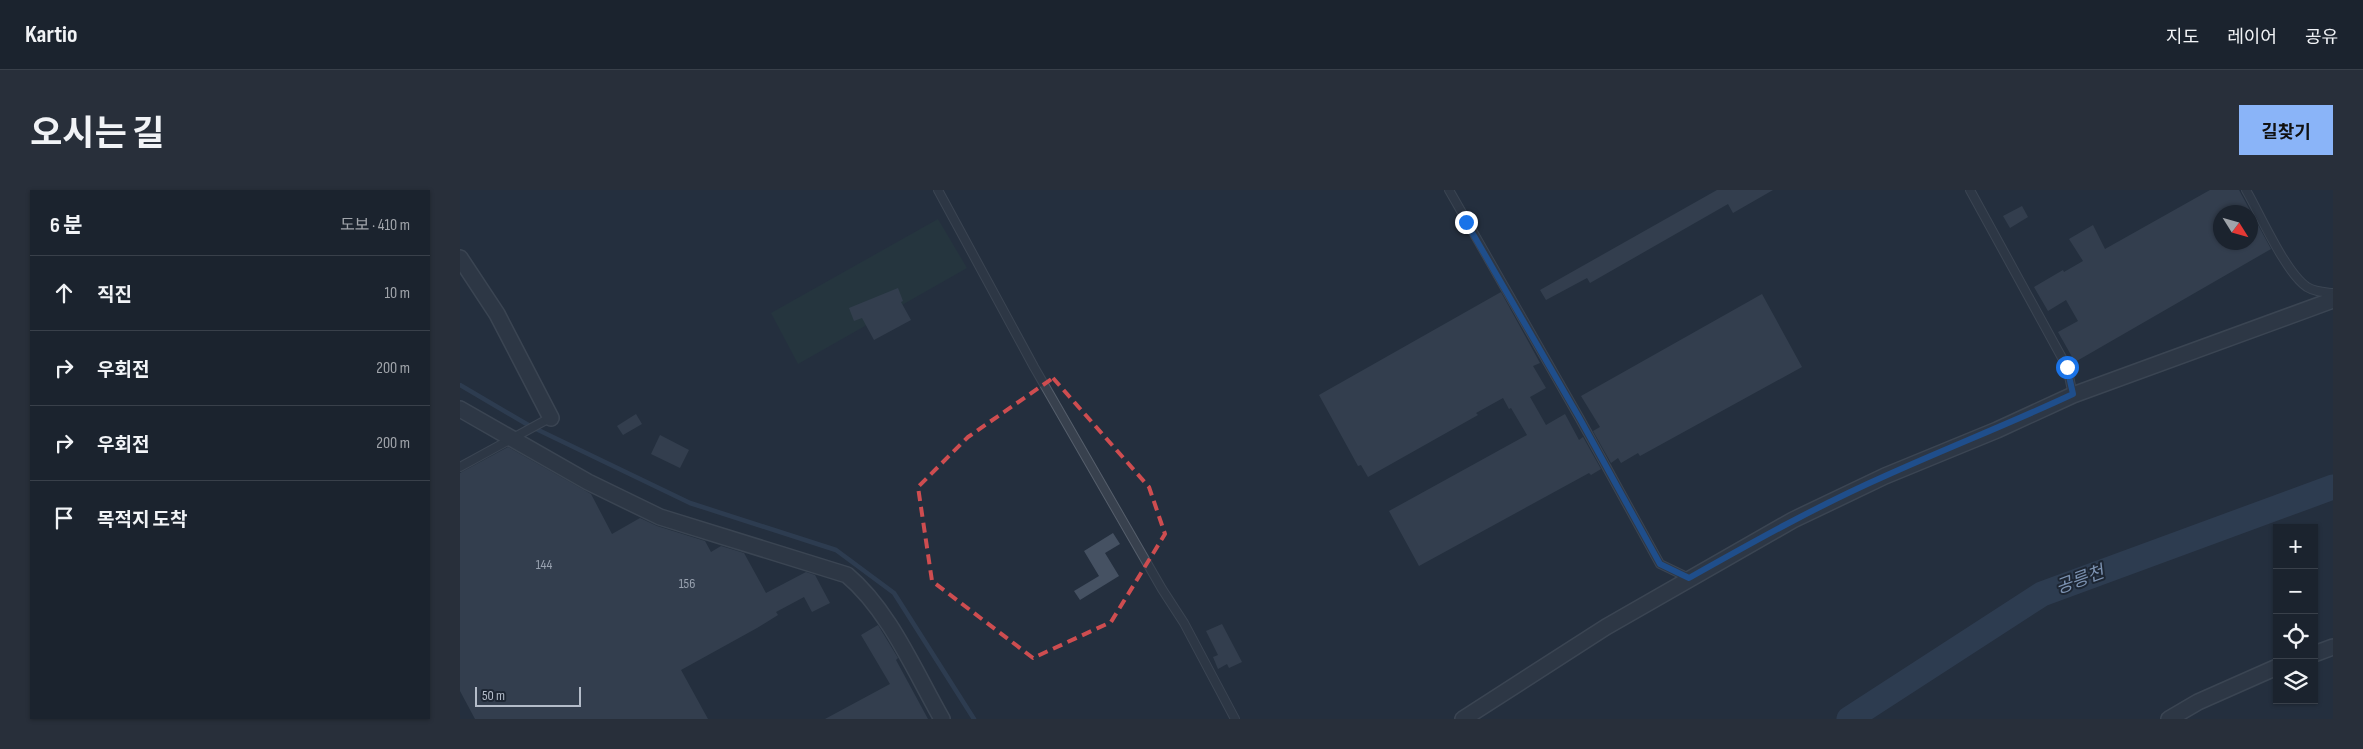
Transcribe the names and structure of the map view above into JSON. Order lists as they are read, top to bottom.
{
  "water": ["공릉천"],
  "house_numbers": ["144", "156"],
  "scale_bar": "50 m",
  "north": "bottom right",
  "page": {
    "header": "Kartio",
    "nav": ["지도", "레이어", "공유"],
    "title": "오시는 길",
    "buttons": "길찾기",
    "heading": ["6 분", "도보 · 410 m"],
    "list": [
      ["직진", "10 m"],
      ["우회전", "200 m"],
      ["우회전", "200 m"],
      "목적지 도착"
    ],
    "map_buttons": ["+", "−"],
    "scale": "50 m"
  }
}
